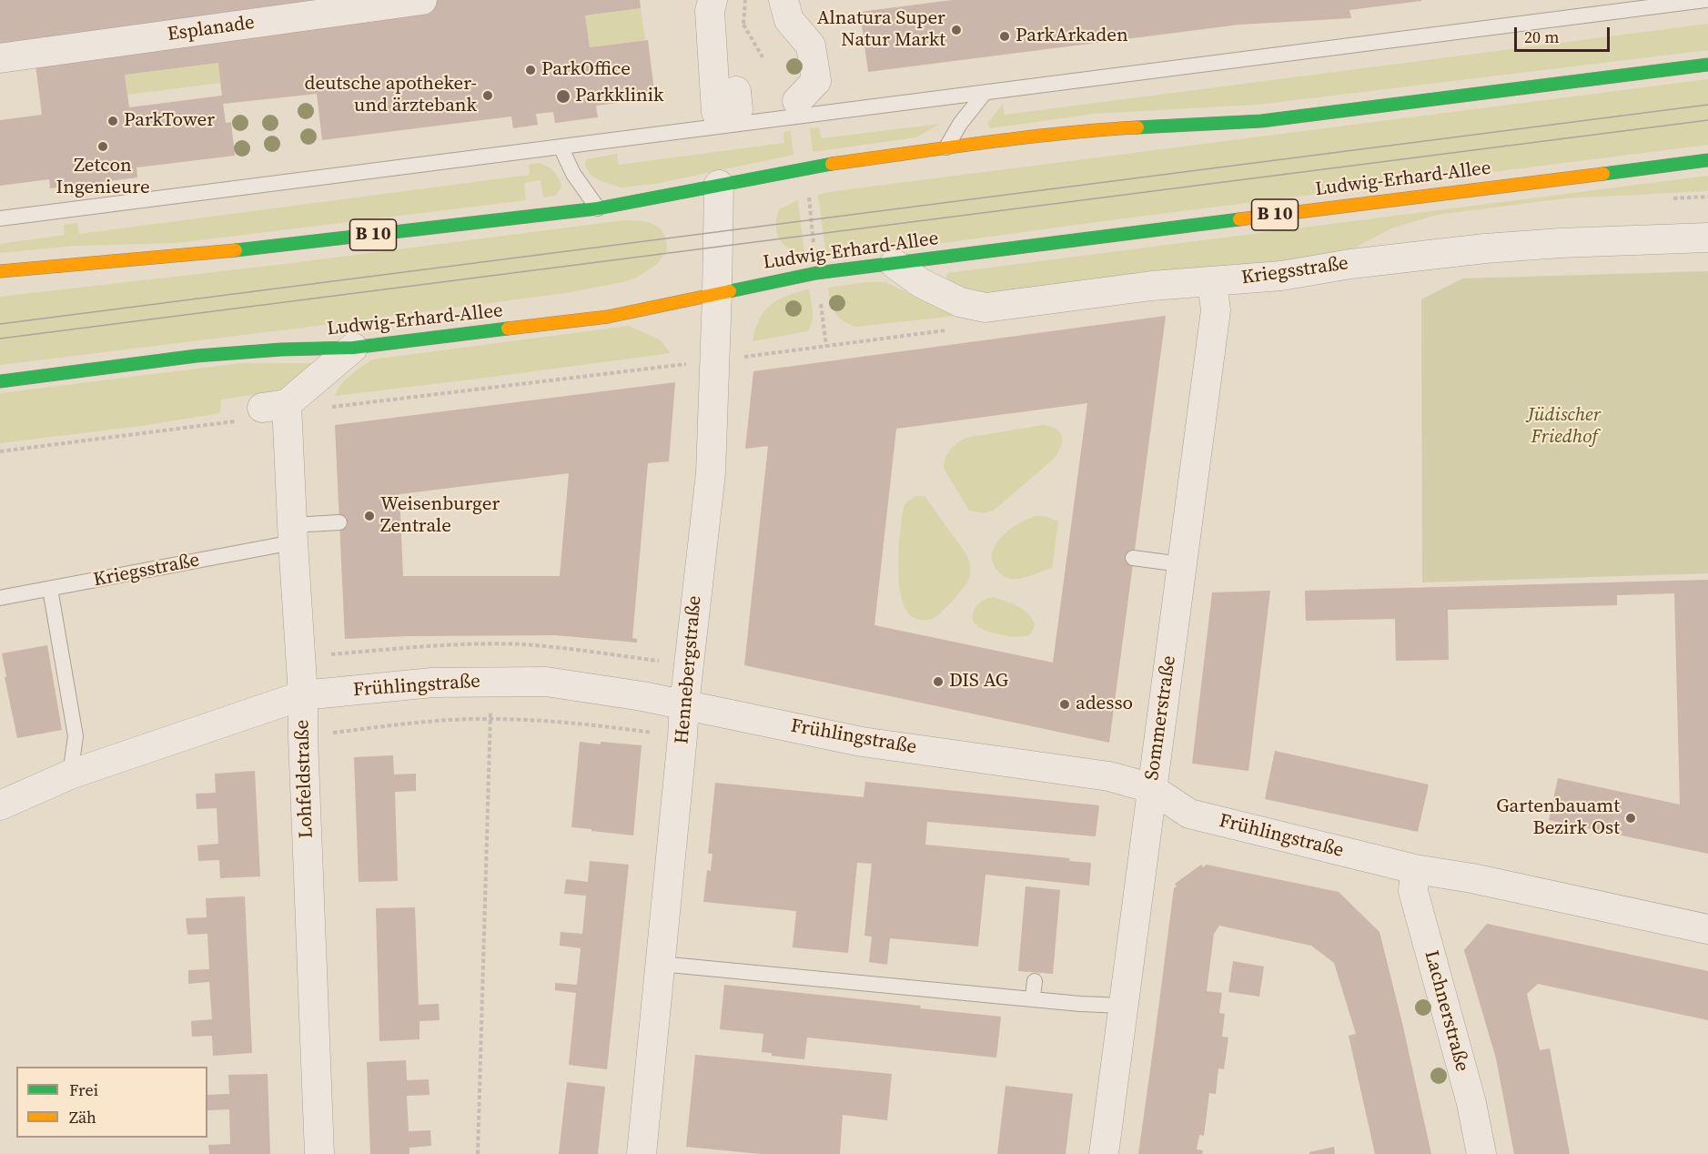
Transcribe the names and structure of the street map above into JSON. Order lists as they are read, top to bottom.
{
  "streets": {
    "main road": ["Ludwig-Erhard-Allee", "B 10"],
    "street": [
      "Esplanade",
      "Kriegsstraße",
      "Hennebergstraße",
      "Frühlingstraße",
      "Sommerstraße",
      "Lohfeldstraße",
      "Lachnerstraße"
    ]
  },
  "crossings": [
    ["Ludwig-Erhard-Allee", "Kriegsstraße"],
    ["Ludwig-Erhard-Allee", "Hennebergstraße"],
    ["B 10", "Hennebergstraße"],
    ["Kriegsstraße", "Sommerstraße"],
    ["Kriegsstraße", "Lohfeldstraße"],
    ["Hennebergstraße", "Frühlingstraße"],
    ["Frühlingstraße", "Sommerstraße"],
    ["Frühlingstraße", "Lohfeldstraße"],
    ["Frühlingstraße", "Lachnerstraße"]
  ],
  "parks": ["Jüdischer Friedhof"],
  "places": [
    "Alnatura Super Natur Markt",
    "ParkArkaden",
    "ParkOffice",
    "deutsche apotheker- und ärztebank",
    "Parkklinik",
    "ParkTower",
    "Zetcon Ingenieure",
    "Weisenburger Zentrale",
    "DIS AG",
    "adesso",
    "Gartenbauamt Bezirk Ost"
  ],
  "legend": ["Frei", "Zäh"],
  "scale_bar": "20 m"
}
